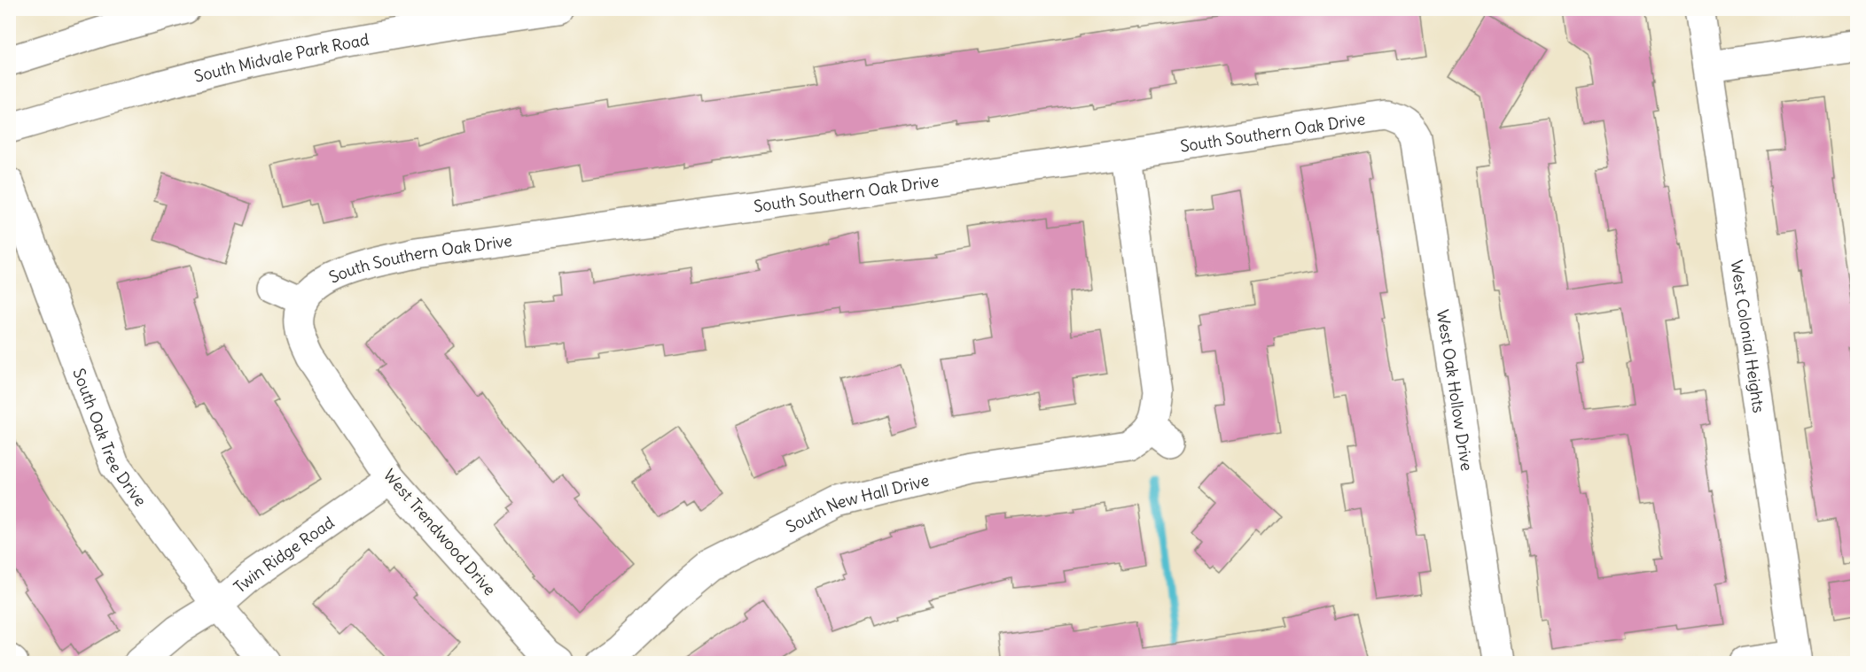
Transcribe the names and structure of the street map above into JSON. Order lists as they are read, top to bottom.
{
  "streets": {
    "street": [
      "South Midvale Park Road",
      "South Southern Oak Drive",
      "West Colonial Heights",
      "West Oak Hollow Drive",
      "South Oak Tree Drive",
      "South New Hall Drive",
      "West Trendwood Drive",
      "Twin Ridge Road"
    ]
  },
  "crossings": [
    ["South Southern Oak Drive", "West Oak Hollow Drive"],
    ["South Southern Oak Drive", "South New Hall Drive"],
    ["South Southern Oak Drive", "West Trendwood Drive"],
    ["South Oak Tree Drive", "Twin Ridge Road"],
    ["West Trendwood Drive", "Twin Ridge Road"]
  ]
}
